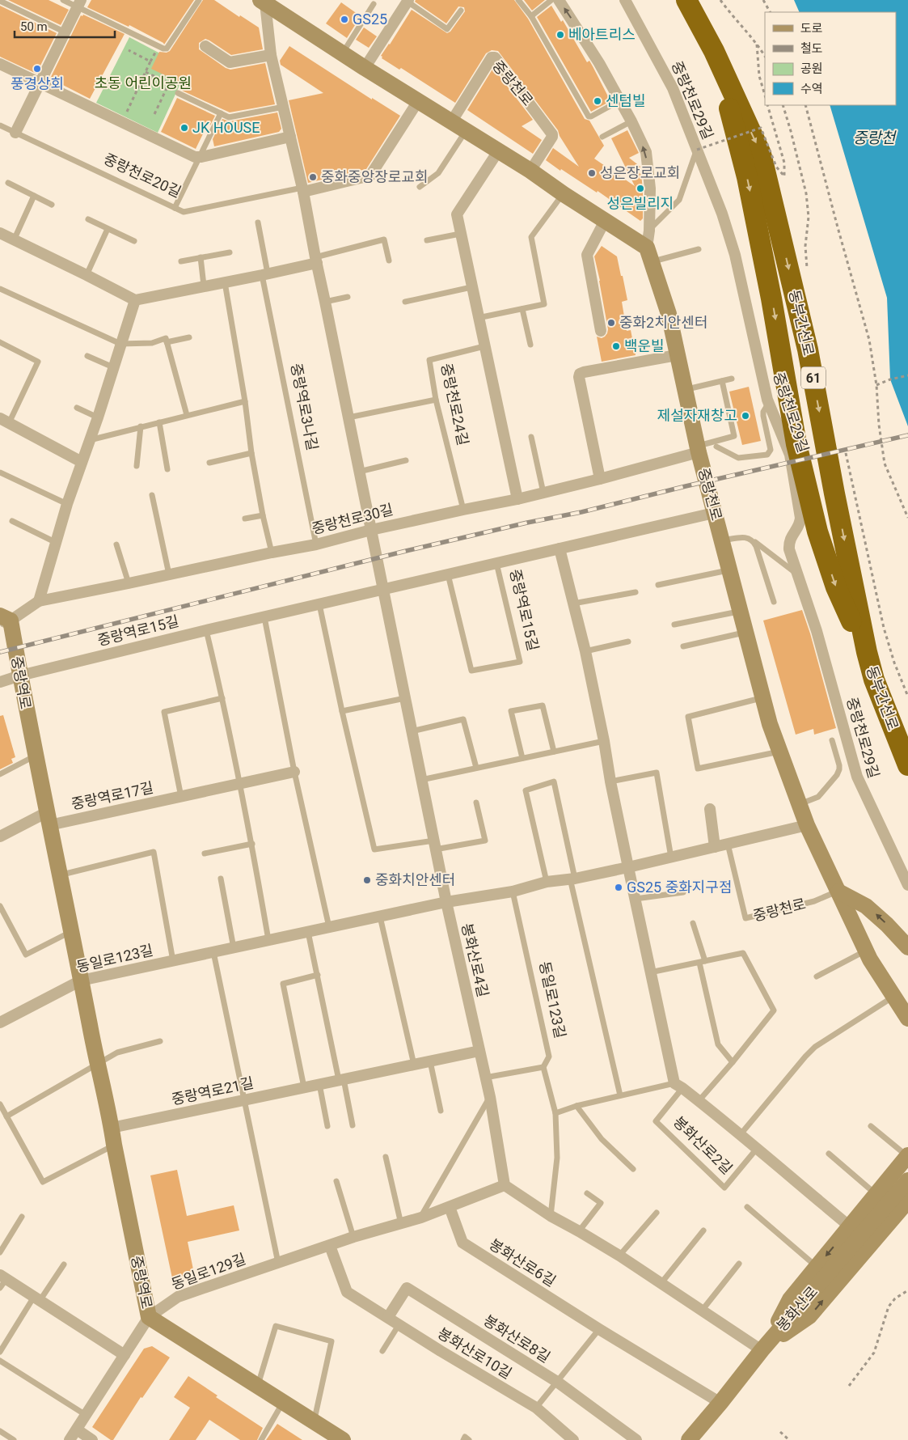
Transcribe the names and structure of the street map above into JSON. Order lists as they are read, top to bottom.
{
  "streets": {
    "highway": ["동부간선로", "61"],
    "main road": ["중랑천로", "중랑역로", "봉화산로"],
    "street": [
      "중랑천로29길",
      "중랑천로30길",
      "중랑역로15길",
      "중랑역로17길",
      "동일로123길",
      "봉화산로4길",
      "중랑역로21길",
      "봉화산로2길",
      "봉화산로6길",
      "동일로129길",
      "봉화산로8길",
      "봉화산로10길"
    ],
    "lane": ["중랑천로20길", "중랑천로24길", "중랑역로3나길"]
  },
  "crossings": [
    ["중랑천로", "중랑천로30길"],
    ["중랑천로", "중랑역로15길"],
    ["중랑천로", "동일로123길"],
    ["중랑천로24길", "중랑천로30길"],
    ["중랑역로3나길", "중랑천로30길"],
    ["중랑천로30길", "중랑역로"],
    ["중랑역로15길", "중랑역로"],
    ["중랑역로15길", "봉화산로4길"],
    ["중랑역로", "중랑역로17길"],
    ["중랑역로", "동일로123길"],
    ["중랑역로", "중랑역로21길"],
    ["중랑역로", "동일로129길"],
    ["동일로123길", "봉화산로4길"],
    ["봉화산로4길", "중랑역로21길"],
    ["봉화산로4길", "동일로129길"],
    ["봉화산로6길", "동일로129길"],
    ["봉화산로6길", "봉화산로"],
    ["동일로129길", "봉화산로10길"],
    ["봉화산로8길", "봉화산로10길"]
  ],
  "one_way": ["동부간선로"],
  "water": ["중랑천"],
  "parks": ["초동 어린이공원"],
  "places": [
    "GS25",
    "베아트리스",
    "풍경상회",
    "센텀빌",
    "JK HOUSE",
    "성은장로교회",
    "중화중앙장로교회",
    "성은빌리지",
    "중화2치안센터",
    "백운빌",
    "제설자재창고",
    "중화치안센터",
    "GS25 중화지구점"
  ],
  "legend": [
    "도로",
    "철도",
    "공원",
    "수역"
  ],
  "scale_bar": "50 m"
}
